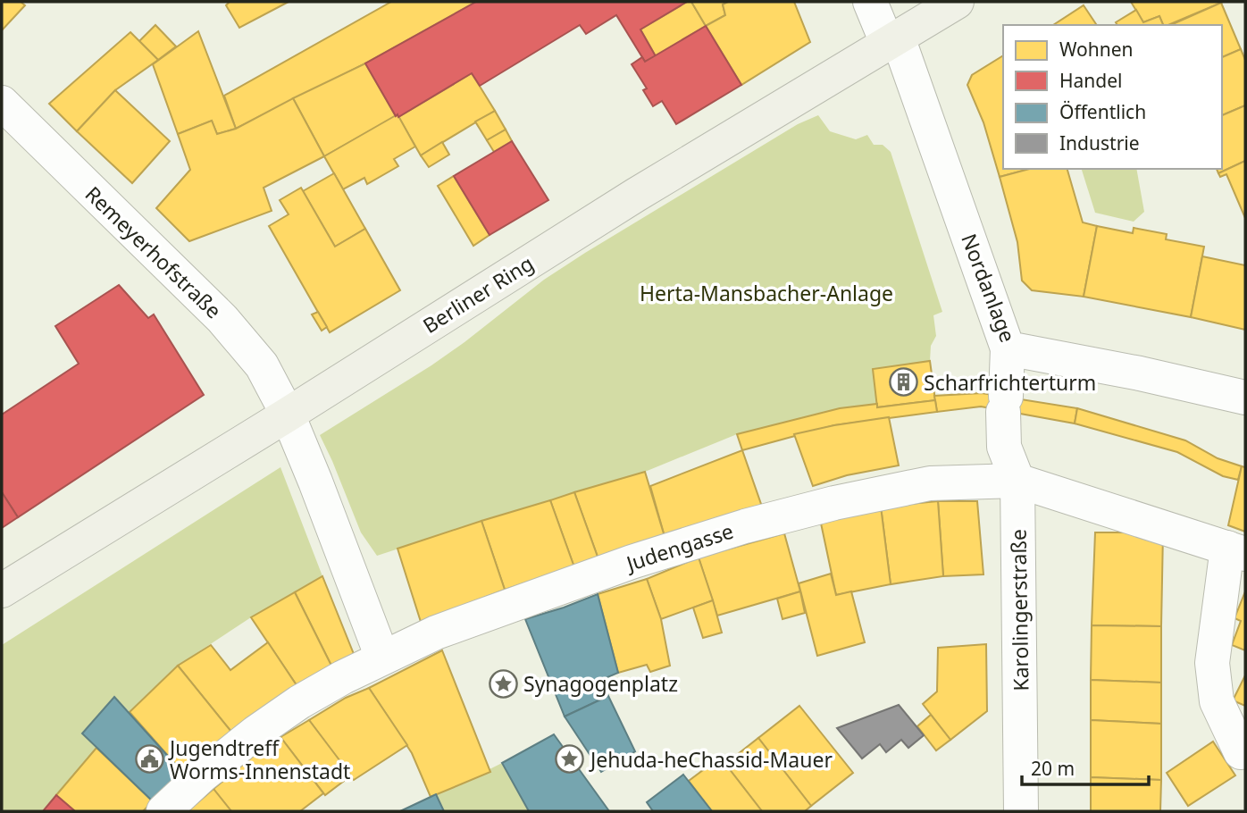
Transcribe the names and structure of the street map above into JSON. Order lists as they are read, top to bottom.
{
  "streets": {
    "main road": ["Berliner Ring"],
    "street": [
      "Remeyerhofstraße",
      "Nordanlage",
      "Judengasse",
      "Karolingerstraße"
    ]
  },
  "crossings": [
    ["Remeyerhofstraße", "Berliner Ring"],
    ["Nordanlage", "Berliner Ring"],
    ["Nordanlage", "Karolingerstraße"],
    ["Judengasse", "Karolingerstraße"]
  ],
  "parks": ["Herta-Mansbacher-Anlage"],
  "places": {
    "building": ["Scharfrichterturm"],
    "place": ["Synagogenplatz", "Jehuda-heChassid-Mauer"],
    "public building": ["Jugendtreff Worms-Innenstadt"]
  },
  "legend": [
    "Wohnen",
    "Handel",
    "Öffentlich",
    "Industrie"
  ],
  "scale_bar": "20 m"
}
